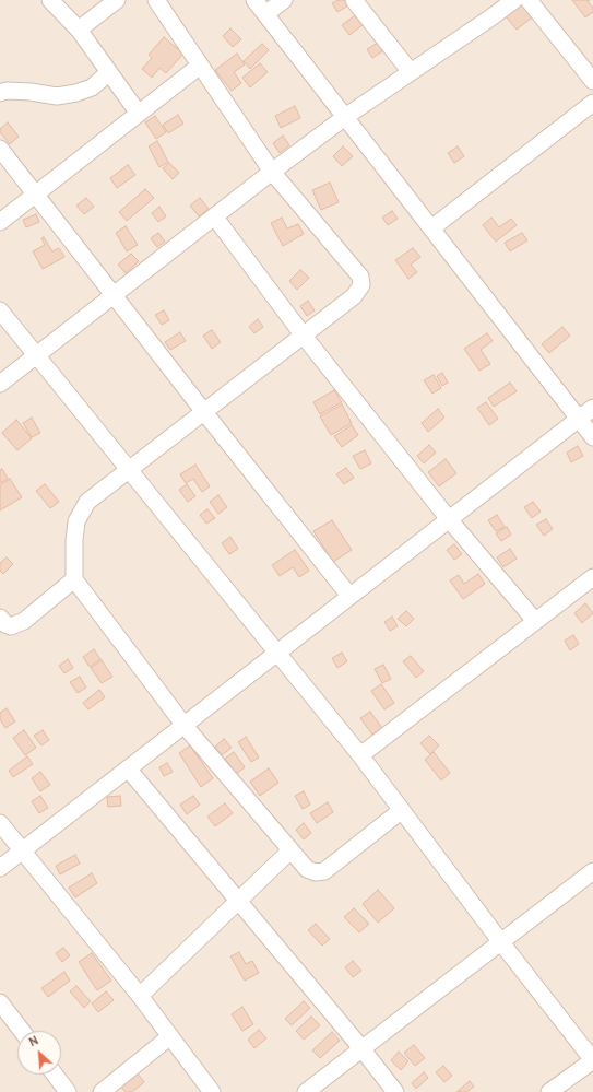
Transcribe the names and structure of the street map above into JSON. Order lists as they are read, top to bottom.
{
  "north": "top left"
}
